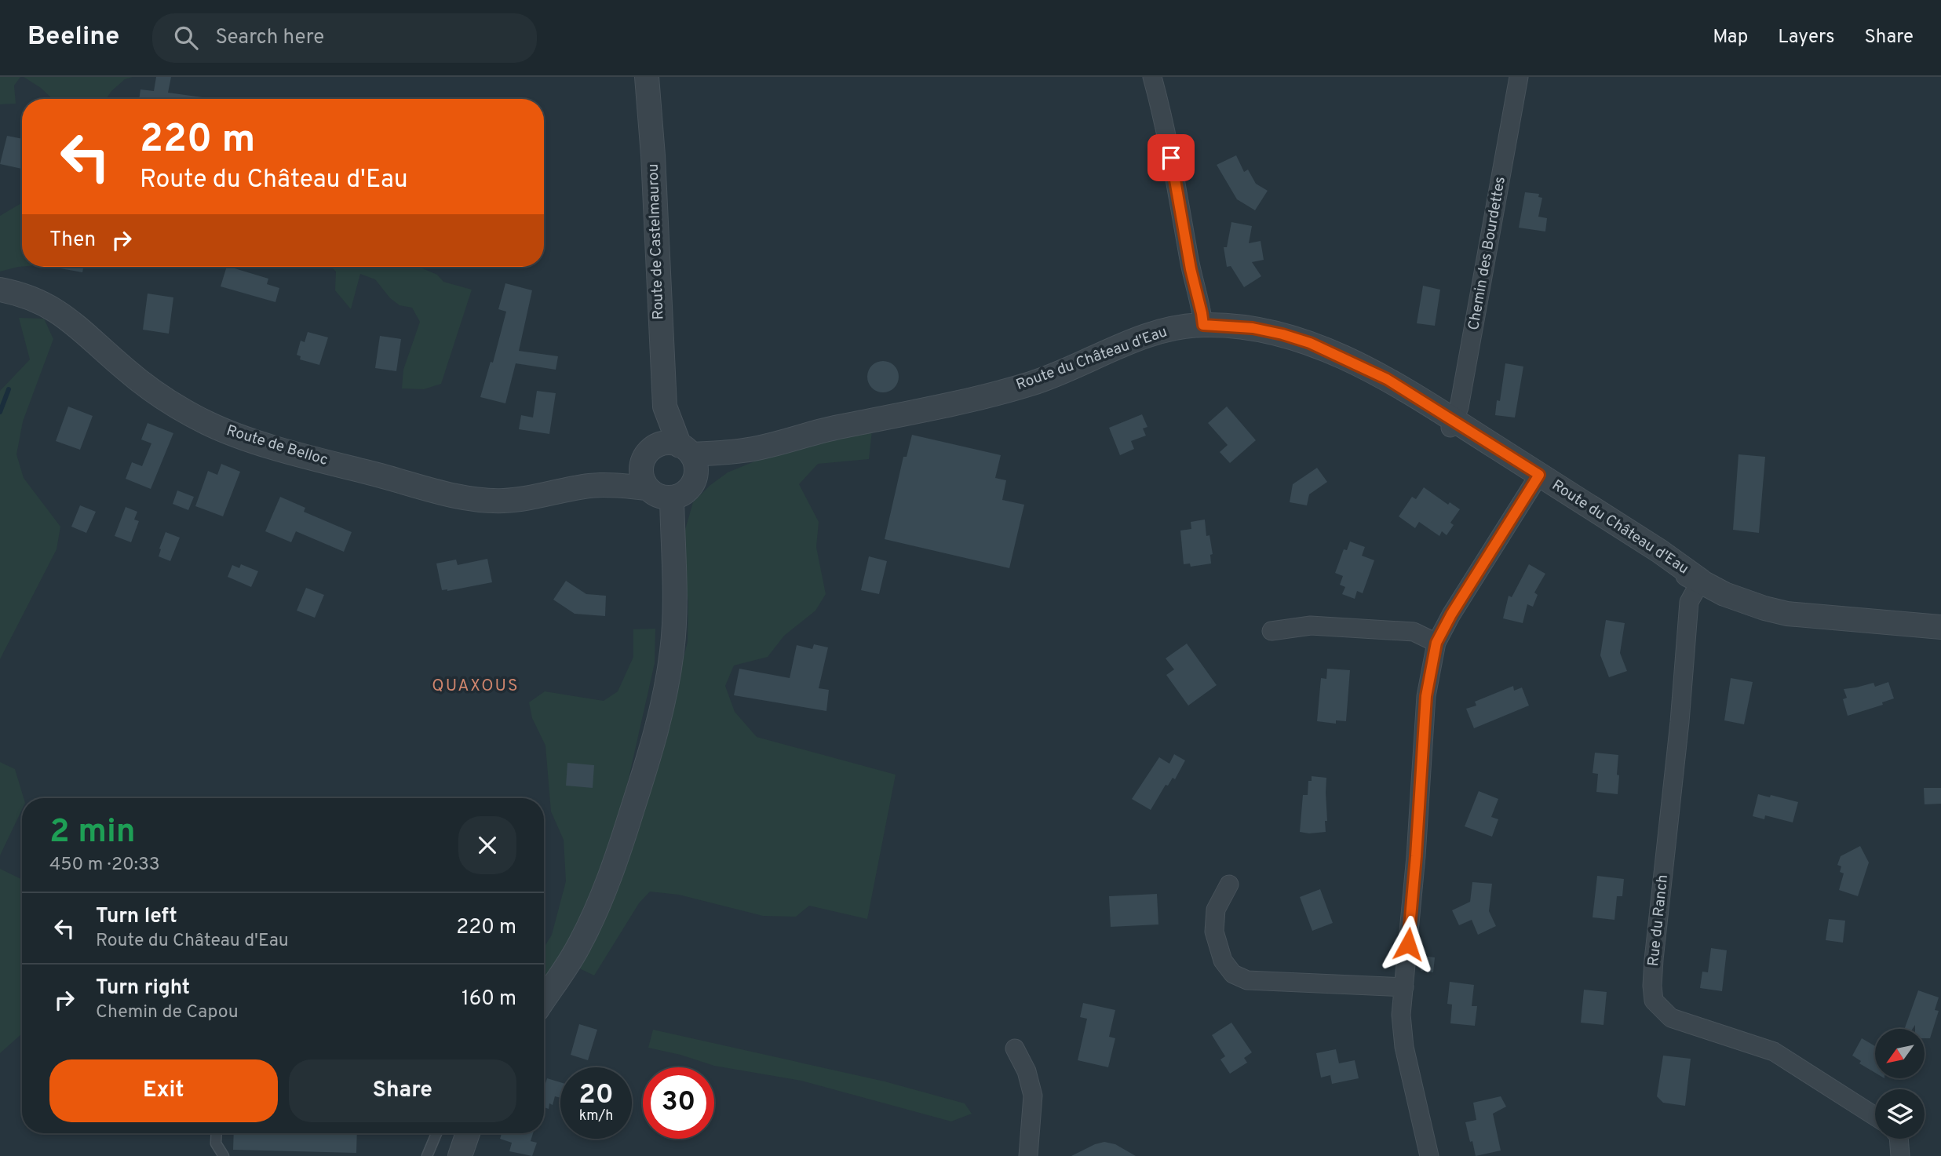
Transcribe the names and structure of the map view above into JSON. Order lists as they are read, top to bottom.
{
  "streets": {
    "street": [
      "Route de Castelmaurou",
      "Chemin des Bourdettes",
      "Route du Château d'Eau",
      "Route de Belloc",
      "Rue du Ranch"
    ]
  },
  "crossings": [
    ["Route de Castelmaurou", "Route du Château d'Eau"],
    ["Route de Castelmaurou", "Route de Belloc"],
    ["Chemin des Bourdettes", "Route du Château d'Eau"],
    ["Route du Château d'Eau", "Route de Belloc"],
    ["Route du Château d'Eau", "Rue du Ranch"]
  ],
  "districts": ["QUAXOUS"],
  "north": "bottom left",
  "page": {
    "header": "Beeline",
    "search": "Search here",
    "nav": ["Map", "Layers", "Share"],
    "turn": ["220 m", "Route du Château d'Eau"],
    "then": "Then",
    "heading": ["2 min", "450 m · 20:33"],
    "list": [
      {
        "name": "Turn left",
        "note": "Route du Château d'Eau",
        "value": "220 m"
      },
      {
        "name": "Turn right",
        "note": "Chemin de Capou",
        "value": "160 m"
      }
    ],
    "buttons": ["Exit", "Share"],
    "speed": "20 km/h",
    "limit": "30"
  }
}
